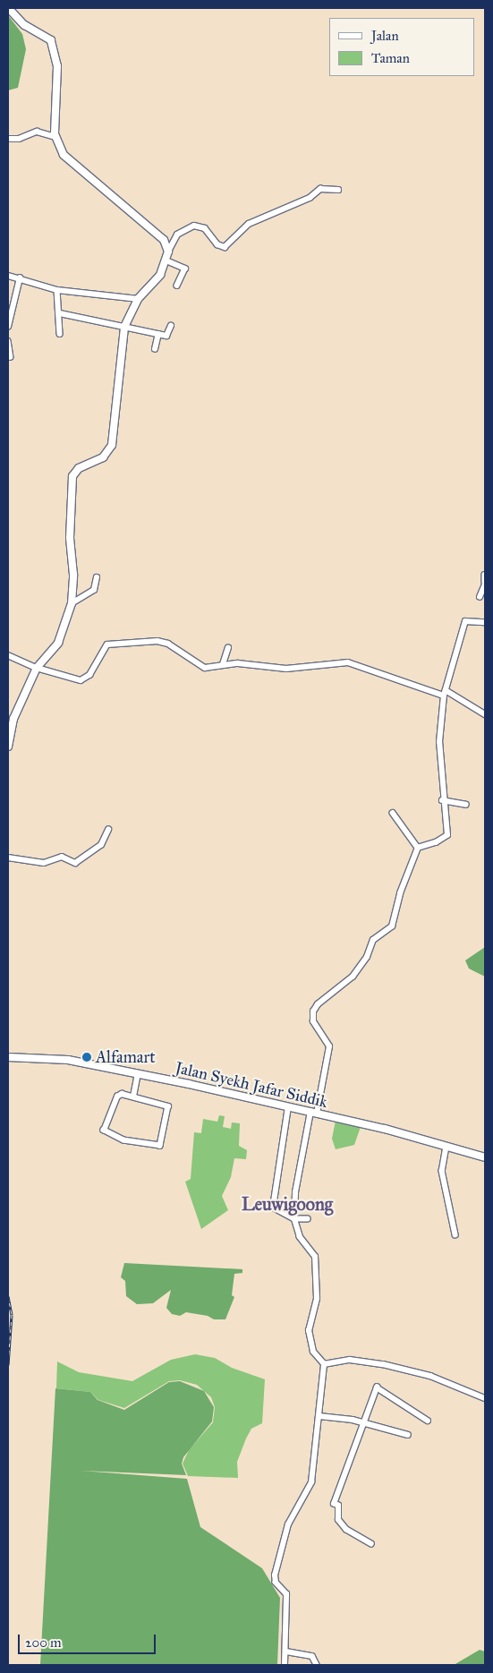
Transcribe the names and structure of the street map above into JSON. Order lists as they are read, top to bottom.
{
  "streets": {
    "street": ["Jalan Syekh Jafar Siddik"]
  },
  "districts": ["Leuwigoong"],
  "places": ["Alfamart"],
  "legend": ["Jalan", "Taman"],
  "scale_bar": "200 m"
}
